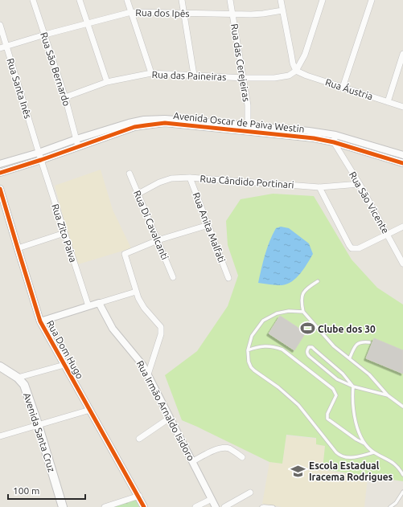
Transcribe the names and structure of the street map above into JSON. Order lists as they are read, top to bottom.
{
  "streets": {
    "main road": ["Avenida Santa Cruz"],
    "street": [
      "Rua dos Ipês",
      "Rua das Cerejeiras",
      "Rua São Bernardo",
      "Rua das Paineiras",
      "Rua Santa Inês",
      "Rua Áustria",
      "Avenida Oscar de Paiva Westin",
      "Rua Cândido Portinari",
      "Rua São Vicente",
      "Rua Di Cavalcanti",
      "Rua Anita Malfati",
      "Rua Zito Paiva",
      "Rua Dom Hugo",
      "Rua Irmão Arnaldo Isidoro"
    ]
  },
  "crossings": [
    ["Rua dos Ipês", "Rua das Cerejeiras"],
    ["Rua dos Ipês", "Rua São Bernardo"],
    ["Rua dos Ipês", "Rua Santa Inês"],
    ["Rua das Cerejeiras", "Rua das Paineiras"],
    ["Rua das Cerejeiras", "Avenida Oscar de Paiva Westin"],
    ["Rua São Bernardo", "Rua das Paineiras"],
    ["Rua São Bernardo", "Avenida Oscar de Paiva Westin"],
    ["Rua das Paineiras", "Rua Áustria"],
    ["Rua Santa Inês", "Avenida Oscar de Paiva Westin"],
    ["Rua Santa Inês", "Rua Zito Paiva"],
    ["Avenida Oscar de Paiva Westin", "Rua São Vicente"],
    ["Avenida Oscar de Paiva Westin", "Rua Zito Paiva"],
    ["Rua Cândido Portinari", "Rua São Vicente"],
    ["Rua Cândido Portinari", "Rua Di Cavalcanti"],
    ["Rua Cândido Portinari", "Rua Anita Malfati"]
  ],
  "places": {
    "sports": ["Clube dos 30"],
    "school or university": ["Escola Estadual Iracema Rodrigues"]
  },
  "scale_bar": "100 m"
}
